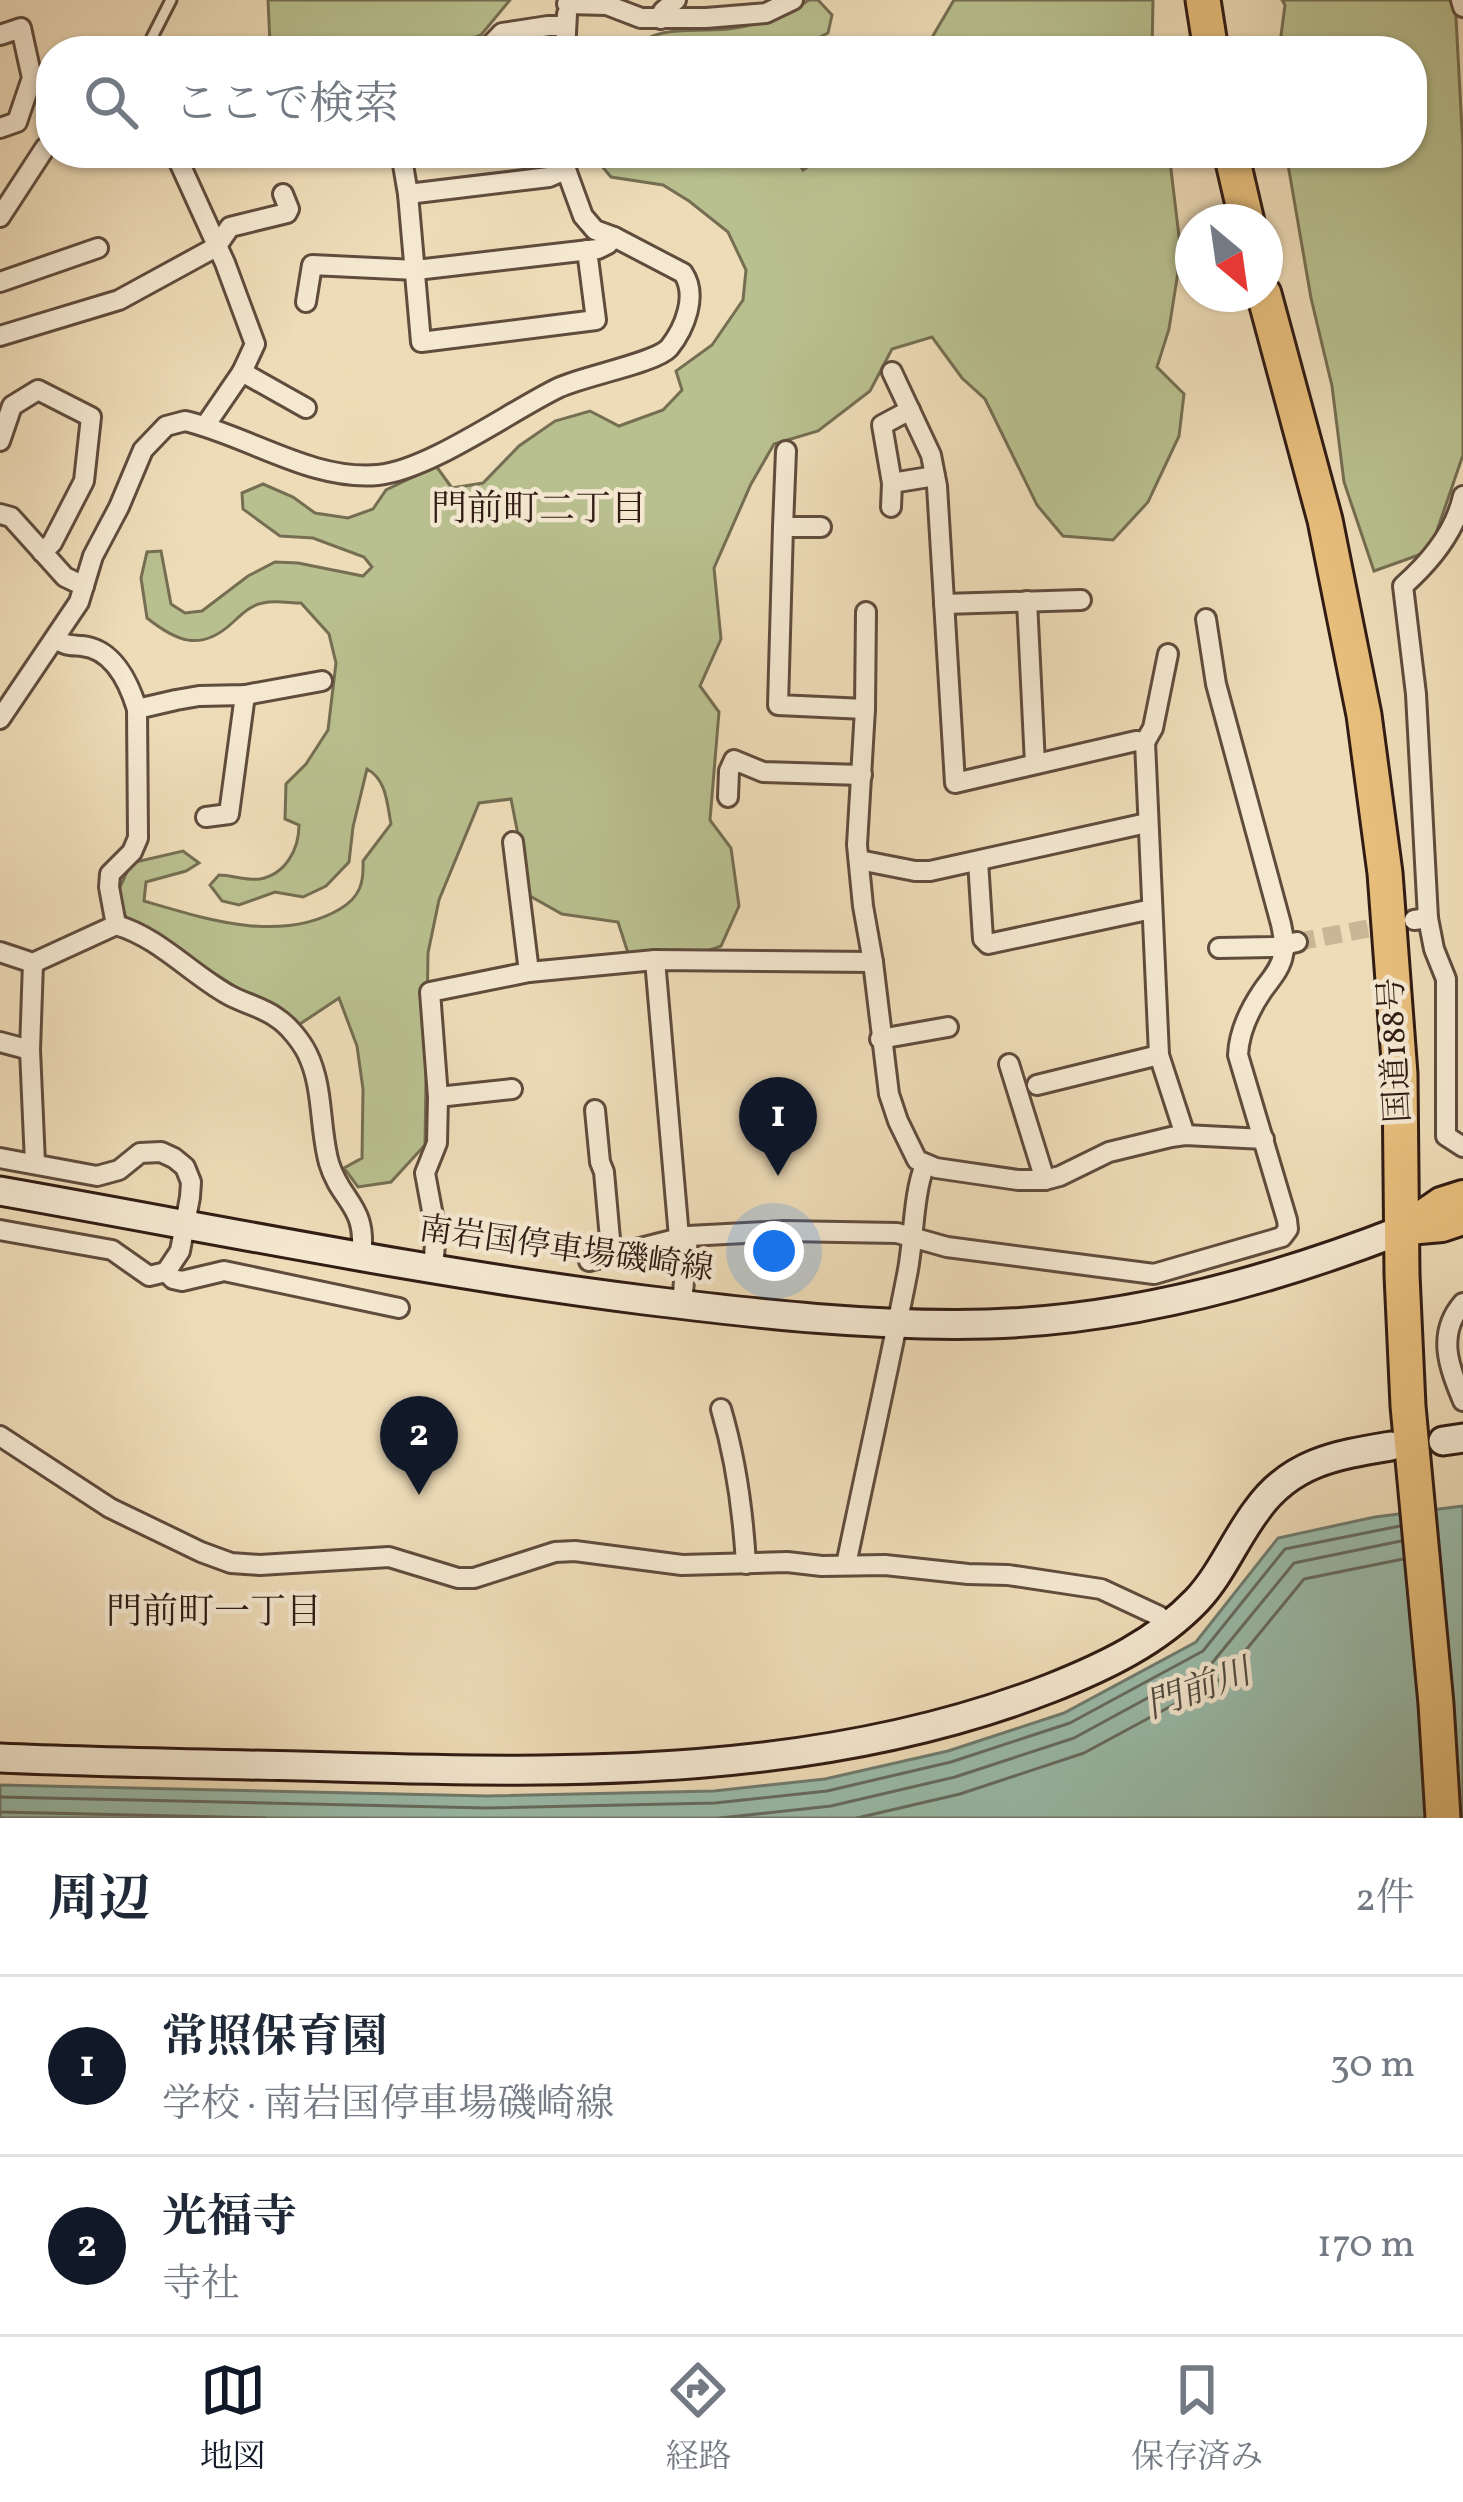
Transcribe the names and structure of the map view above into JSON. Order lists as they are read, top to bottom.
{
  "streets": {
    "highway": ["国道188号"],
    "street": ["南岩国停車場磯崎線"]
  },
  "crossings": [
    ["国道188号", "南岩国停車場磯崎線"]
  ],
  "districts": ["門前町二丁目", "門前町一丁目"],
  "water": ["門前川"],
  "north": "bottom right",
  "page": {
    "search": "ここで検索",
    "pins": ["1", "2"],
    "heading": ["周辺", "2件"],
    "list": [
      {
        "mark": "1",
        "name": "常照保育園",
        "note": "学校 · 南岩国停車場磯崎線",
        "value": "30 m"
      },
      {
        "mark": "2",
        "name": "光福寺",
        "note": "寺社",
        "value": "170 m"
      }
    ],
    "nav": ["地図", "経路", "保存済み"]
  }
}
